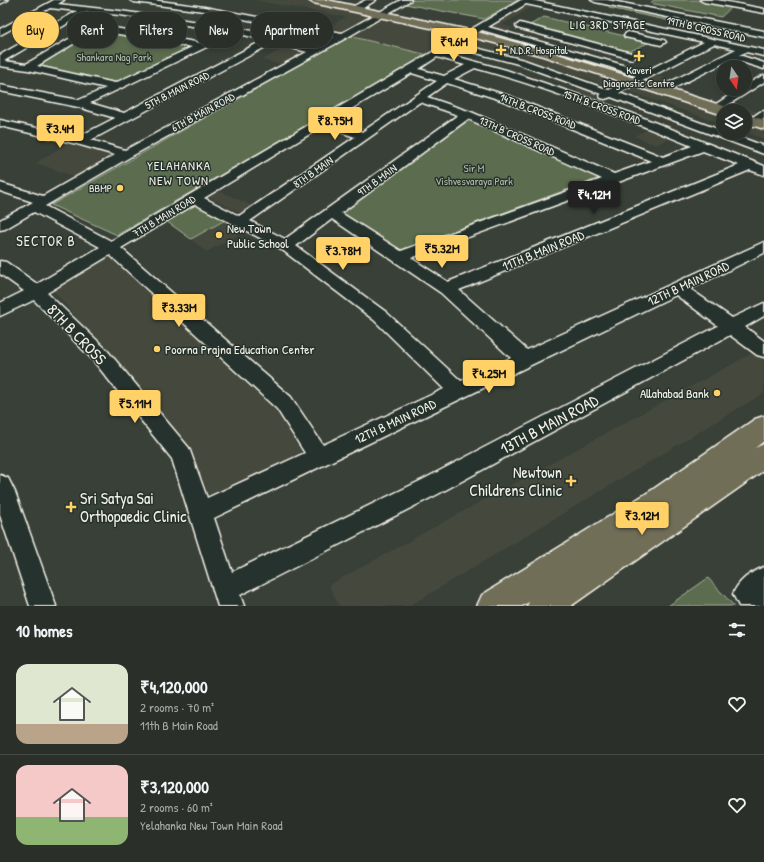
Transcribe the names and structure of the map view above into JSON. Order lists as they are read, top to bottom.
{
  "streets": {
    "street": [
      "19TH B CROSS ROAD",
      "5TH B MAIN ROAD",
      "15TH B CROSS ROAD",
      "14TH B CROSS ROAD",
      "6TH B MAIN ROAD",
      "13TH B CROSS ROAD",
      "8TH B MAIN",
      "9TH B MAIN",
      "7TH B MAIN ROAD",
      "11TH B MAIN ROAD",
      "12TH B MAIN ROAD",
      "8TH B CROSS",
      "13TH B MAIN ROAD"
    ]
  },
  "crossings": [
    ["19TH B CROSS ROAD", "7TH B MAIN ROAD"],
    ["15TH B CROSS ROAD", "8TH B MAIN"],
    ["15TH B CROSS ROAD", "7TH B MAIN ROAD"],
    ["15TH B CROSS ROAD", "11TH B MAIN ROAD"],
    ["14TH B CROSS ROAD", "8TH B MAIN"],
    ["14TH B CROSS ROAD", "7TH B MAIN ROAD"],
    ["13TH B CROSS ROAD", "8TH B MAIN"],
    ["13TH B CROSS ROAD", "9TH B MAIN"],
    ["7TH B MAIN ROAD", "8TH B CROSS"],
    ["12TH B MAIN ROAD", "8TH B CROSS"],
    ["8TH B CROSS", "13TH B MAIN ROAD"]
  ],
  "districts": ["LIG 3RD STAGE", "YELAHANKA NEW TOWN", "SECTOR B"],
  "parks": ["Shankara Nag Park", "Sir M Vishvesvaraya Park"],
  "places": {
    "health": [
      "N.D.R. Hospital",
      "Kaveri Diagnostic Centre",
      "Newtown Childrens Clinic",
      "Sri Satya Sai Orthopaedic Clinic"
    ],
    "other": [
      "BBMP",
      "New Town Public School",
      "Poorna Prajna Education Center",
      "Allahabad Bank"
    ]
  },
  "north": "bottom",
  "page": {
    "chip": [
      "Buy",
      "Rent",
      "Filters",
      "New",
      "Apartment"
    ],
    "price": [
      "₹9.6M",
      "₹8.75M",
      "₹3.4M",
      "₹4.12M",
      "₹5.32M",
      "₹3.78M",
      "₹3.33M",
      "₹4.25M",
      "₹5.11M",
      "₹3.12M"
    ],
    "heading": "10 homes",
    "list": [
      {
        "name": "₹4,120,000",
        "note": "2 rooms · 70 m² · 11th B Main Road"
      },
      {
        "name": "₹3,120,000",
        "note": "2 rooms · 60 m² · Yelahanka New Town Main Road"
      }
    ]
  }
}
